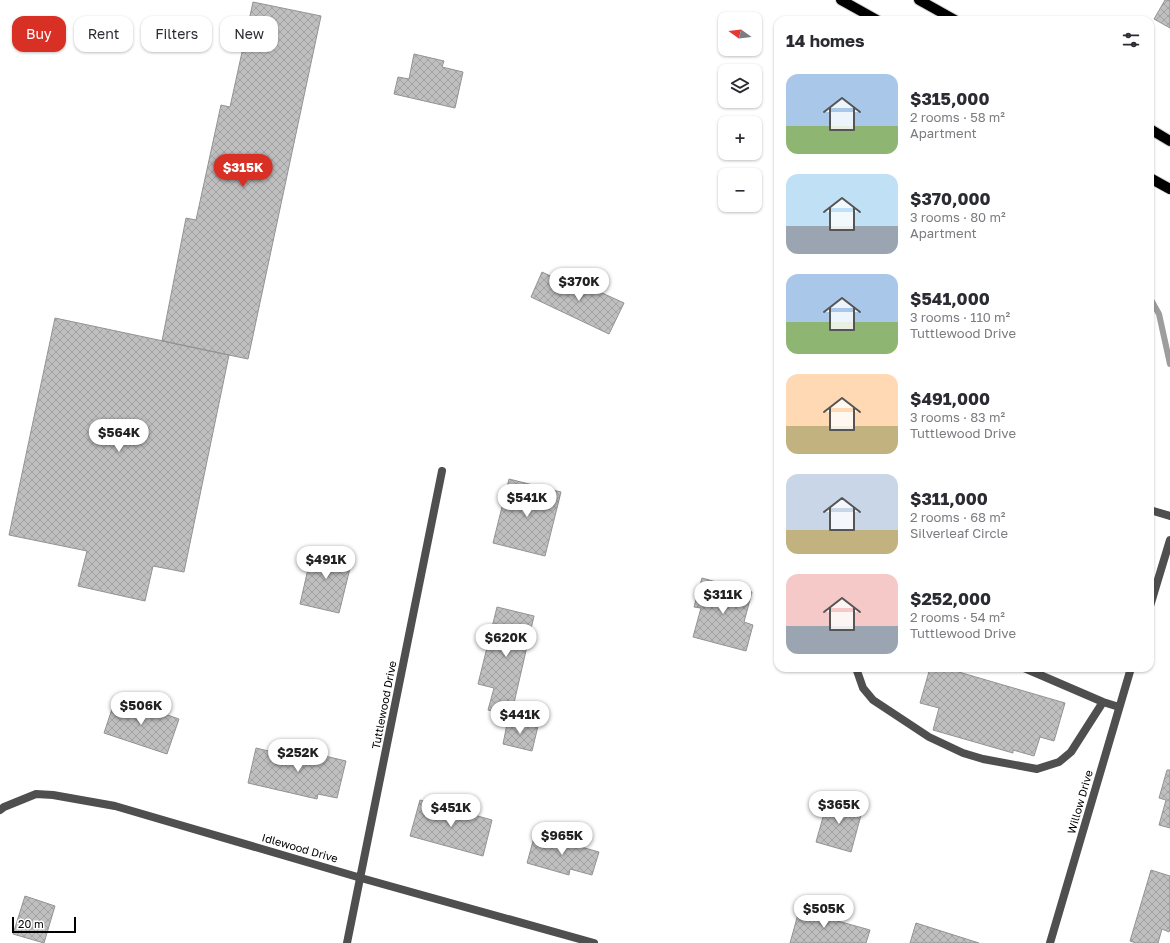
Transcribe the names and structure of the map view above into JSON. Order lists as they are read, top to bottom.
{
  "streets": {
    "street": ["Tuttlewood Drive", "Willow Drive", "Idlewood Drive"]
  },
  "crossings": [
    ["Tuttlewood Drive", "Idlewood Drive"]
  ],
  "scale_bar": "20 m",
  "north": "left",
  "page": {
    "map_buttons": ["+", "−"],
    "chip": [
      "Buy",
      "Rent",
      "Filters",
      "New"
    ],
    "heading": "14 homes",
    "list": [
      {
        "name": "$315,000",
        "note": "2 rooms · 58 m² · Apartment"
      },
      {
        "name": "$370,000",
        "note": "3 rooms · 80 m² · Apartment"
      },
      {
        "name": "$541,000",
        "note": "3 rooms · 110 m² · Tuttlewood Drive"
      },
      {
        "name": "$491,000",
        "note": "3 rooms · 83 m² · Tuttlewood Drive"
      },
      {
        "name": "$311,000",
        "note": "2 rooms · 68 m² · Silverleaf Circle"
      },
      {
        "name": "$252,000",
        "note": "2 rooms · 54 m² · Tuttlewood Drive"
      }
    ],
    "price": [
      "$315K",
      "$370K",
      "$564K",
      "$541K",
      "$491K",
      "$311K",
      "$620K",
      "$506K",
      "$441K",
      "$252K",
      "$365K",
      "$451K",
      "$965K",
      "$505K"
    ],
    "scale": "20 m"
  }
}
